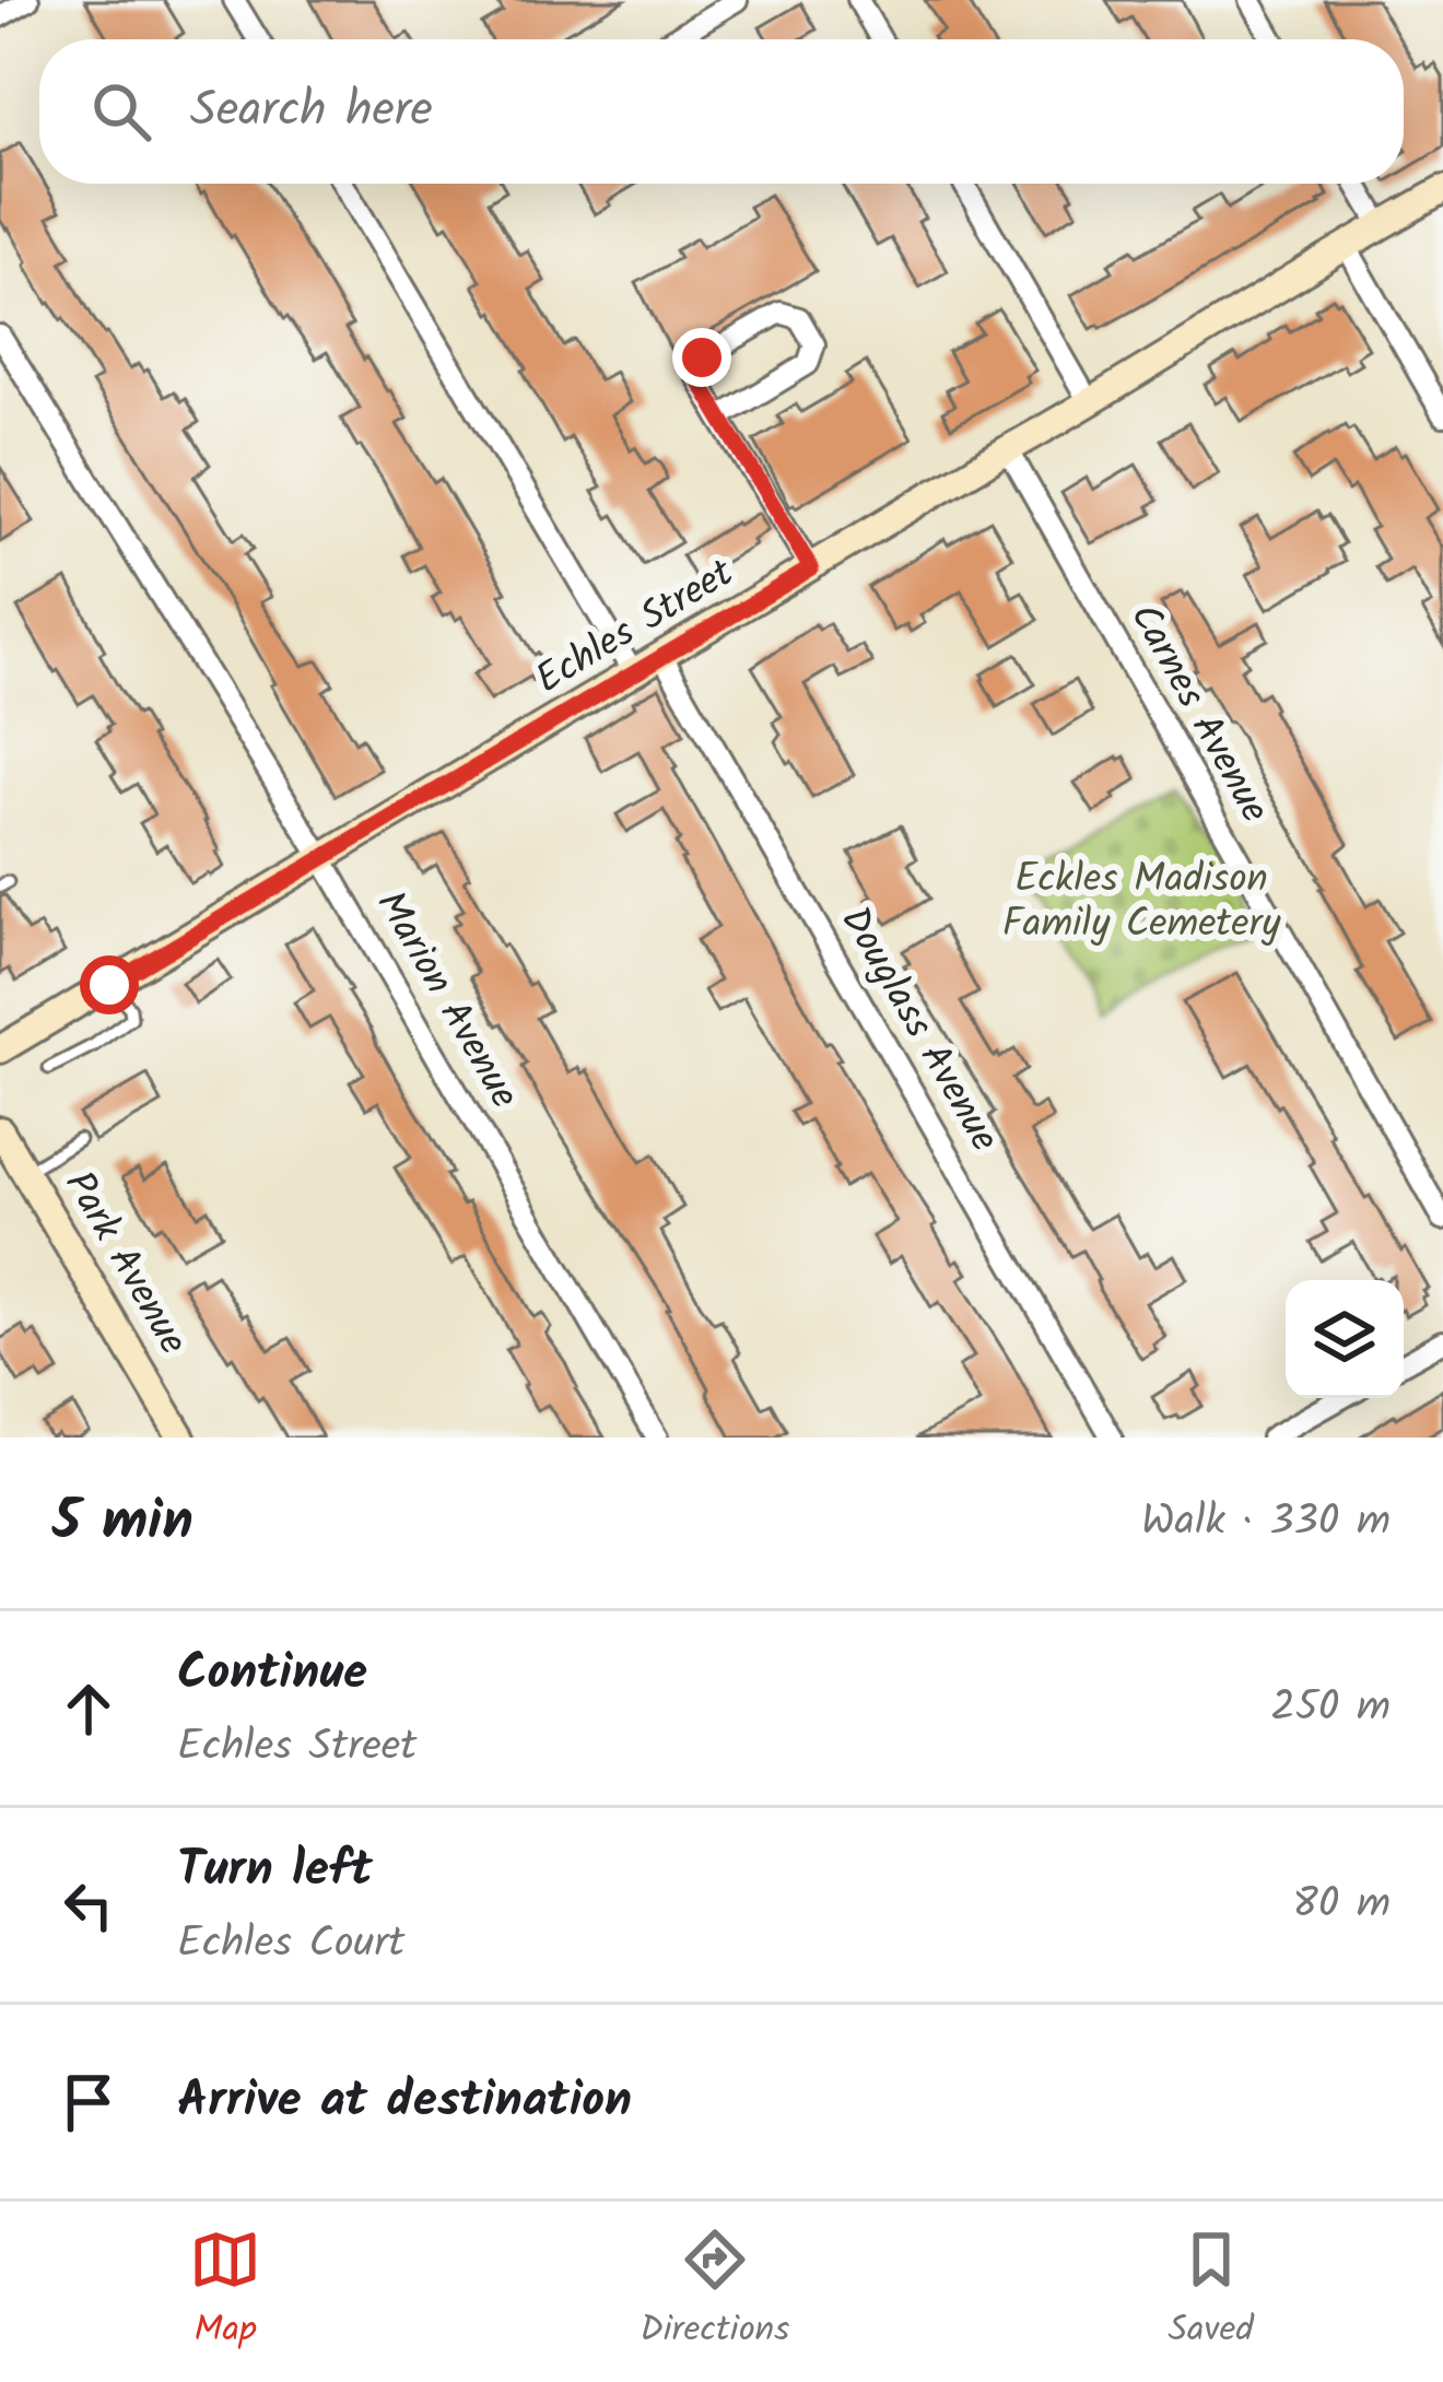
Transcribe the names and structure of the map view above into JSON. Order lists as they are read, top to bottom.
{
  "streets": {
    "street": [
      "Echles Street",
      "Carnes Avenue",
      "Marion Avenue",
      "Douglass Avenue",
      "Park Avenue"
    ]
  },
  "crossings": [
    ["Echles Street", "Carnes Avenue"],
    ["Echles Street", "Marion Avenue"],
    ["Echles Street", "Douglass Avenue"]
  ],
  "parks": ["Eckles Madison Family Cemetery"],
  "page": {
    "search": "Search here",
    "heading": ["5 min", "Walk · 330 m"],
    "list": [
      ["Continue", "Echles Street", "250 m"],
      ["Turn left", "Echles Court", "80 m"],
      "Arrive at destination"
    ],
    "nav": ["Map", "Directions", "Saved"]
  }
}
